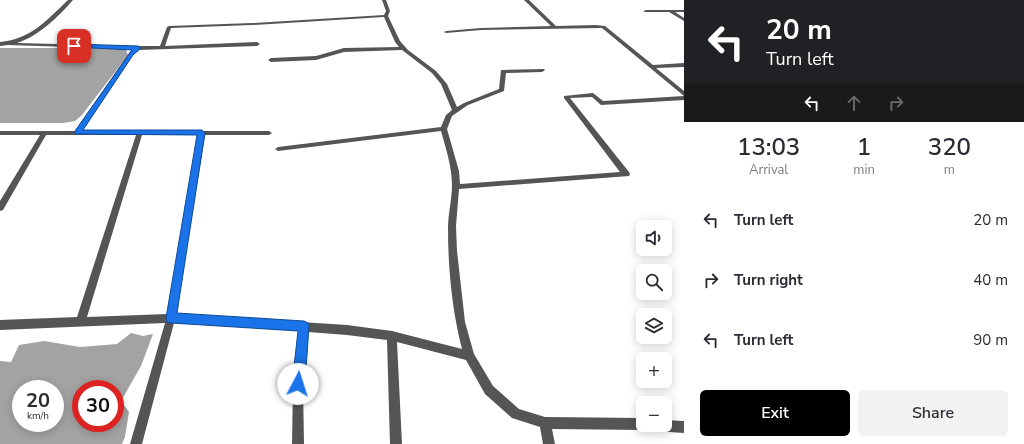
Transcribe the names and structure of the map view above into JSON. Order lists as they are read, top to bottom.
{
  "page": {
    "turn": ["20 m", "Turn left"],
    "eta": [
      "13:03",
      "Arrival",
      "1",
      "min",
      "320",
      "m"
    ],
    "list": [
      {
        "name": "Turn left",
        "value": "20 m"
      },
      {
        "name": "Turn right",
        "value": "40 m"
      },
      {
        "name": "Turn left",
        "value": "90 m"
      }
    ],
    "map_buttons": ["+", "−"],
    "speed": "20 km/h",
    "limit": "30",
    "buttons": ["Exit", "Share"]
  }
}
